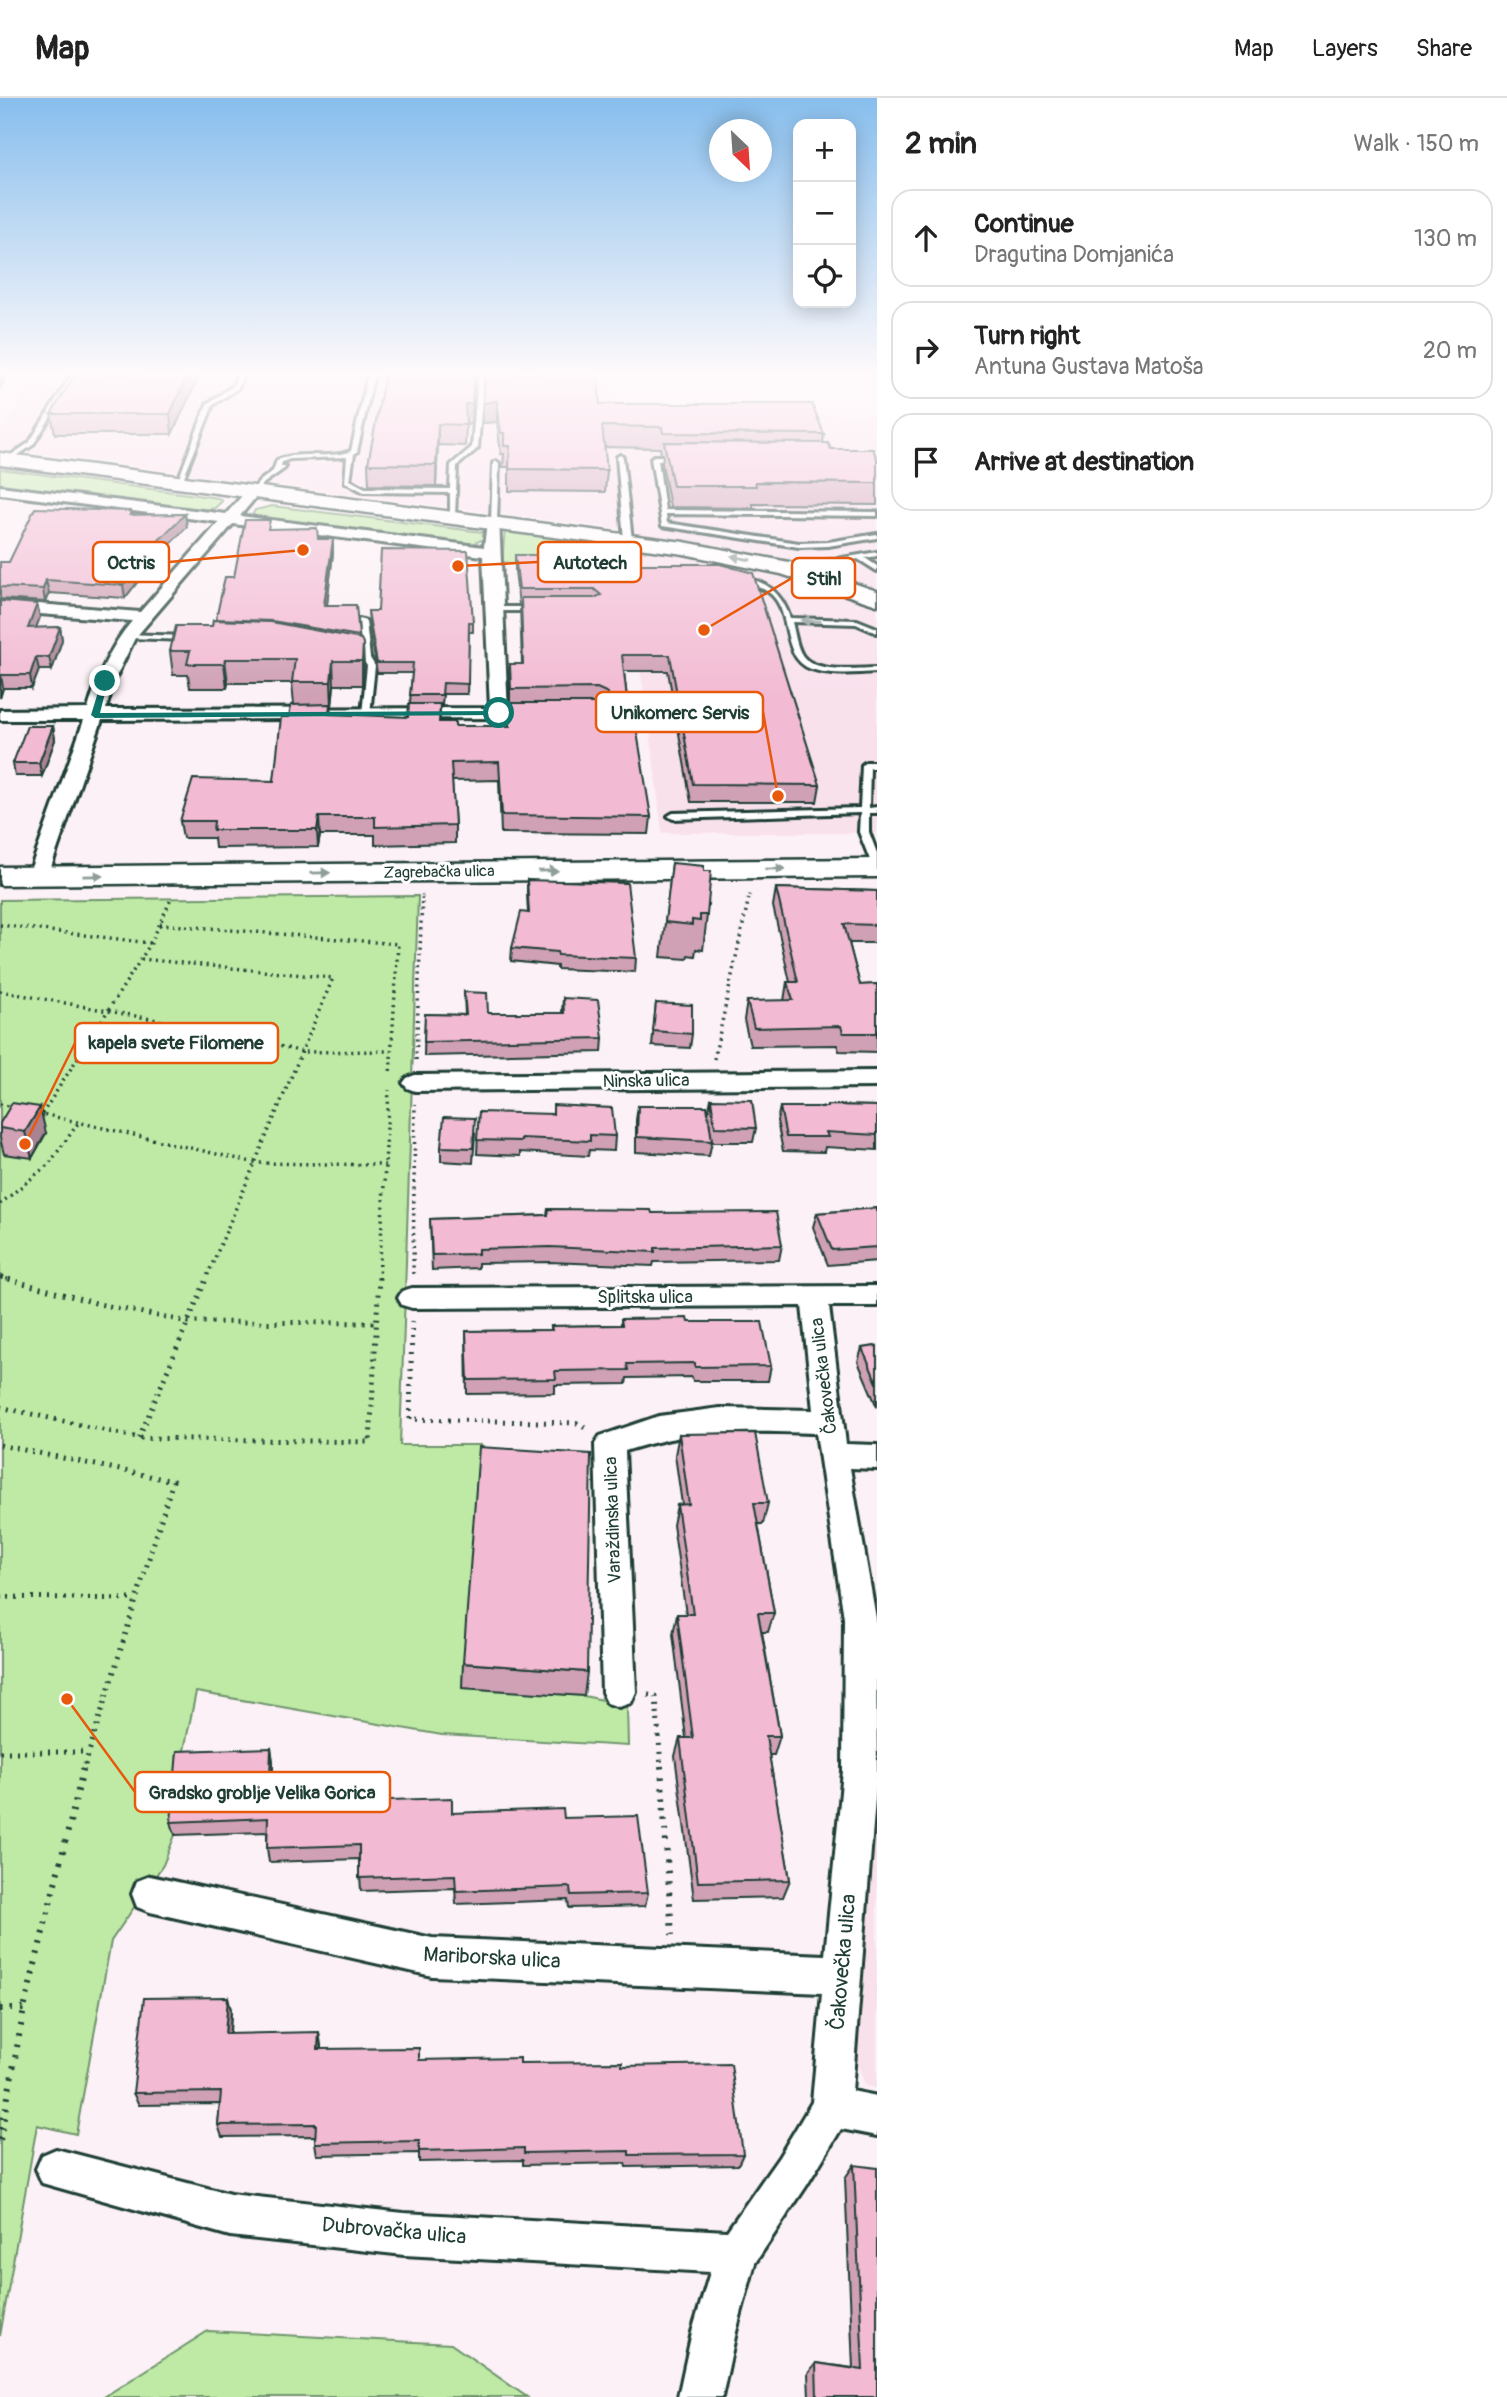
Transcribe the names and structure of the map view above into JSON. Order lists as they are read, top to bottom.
{
  "streets": {
    "main road": ["Zagrebačka ulica"],
    "street": [
      "Ninska ulica",
      "Splitska ulica",
      "Čakovečka ulica",
      "Varaždinska ulica",
      "Mariborska ulica",
      "Dubrovačka ulica"
    ]
  },
  "crossings": [
    ["Splitska ulica", "Čakovečka ulica"],
    ["Čakovečka ulica", "Varaždinska ulica"],
    ["Čakovečka ulica", "Mariborska ulica"],
    ["Čakovečka ulica", "Dubrovačka ulica"]
  ],
  "places": [
    "Octris",
    "Autotech",
    "Stihl",
    "Unikomerc Servis",
    "kapela svete Filomene",
    "Gradsko groblje Velika Gorica"
  ],
  "north": "bottom right",
  "page": {
    "header": "Map",
    "nav": ["Map", "Layers", "Share"],
    "heading": ["2 min", "Walk · 150 m"],
    "map_buttons": ["+", "−"],
    "list": [
      ["Continue", "Dragutina Domjanića", "130 m"],
      ["Turn right", "Antuna Gustava Matoša", "20 m"],
      "Arrive at destination"
    ]
  }
}
